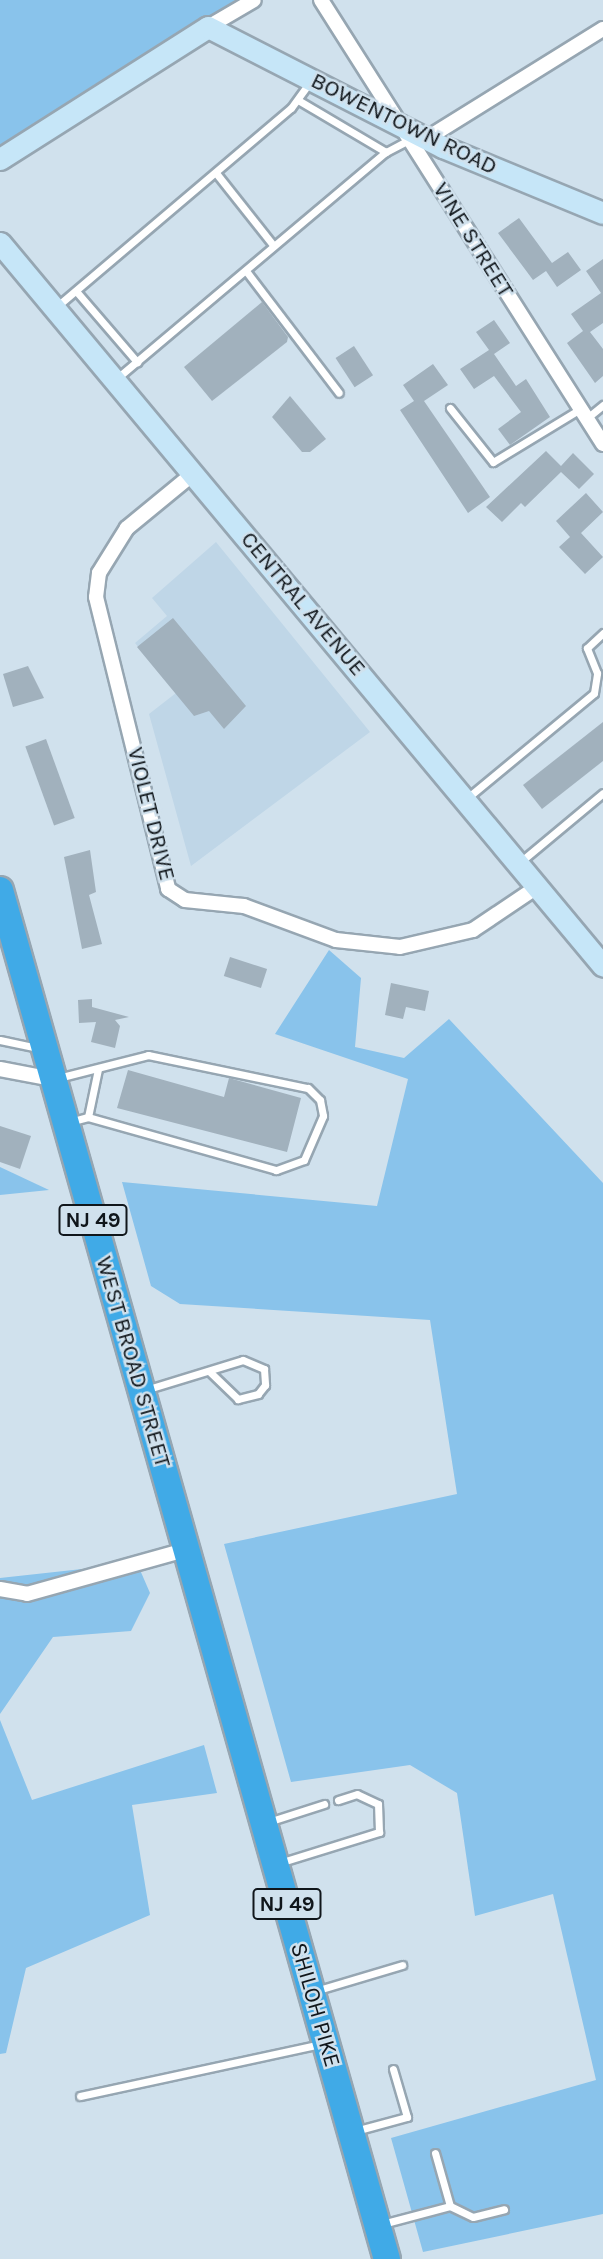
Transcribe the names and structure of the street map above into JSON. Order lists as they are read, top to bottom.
{
  "streets": {
    "highway": ["NJ 49", "WEST BROAD STREET", "SHILOH PIKE"],
    "main road": ["BOWENTOWN ROAD", "CENTRAL AVENUE"],
    "street": ["VINE STREET", "VIOLET DRIVE"]
  },
  "crossings": [
    ["BOWENTOWN ROAD", "VINE STREET"],
    ["CENTRAL AVENUE", "VIOLET DRIVE"],
    ["WEST BROAD STREET", "SHILOH PIKE"]
  ]
}
